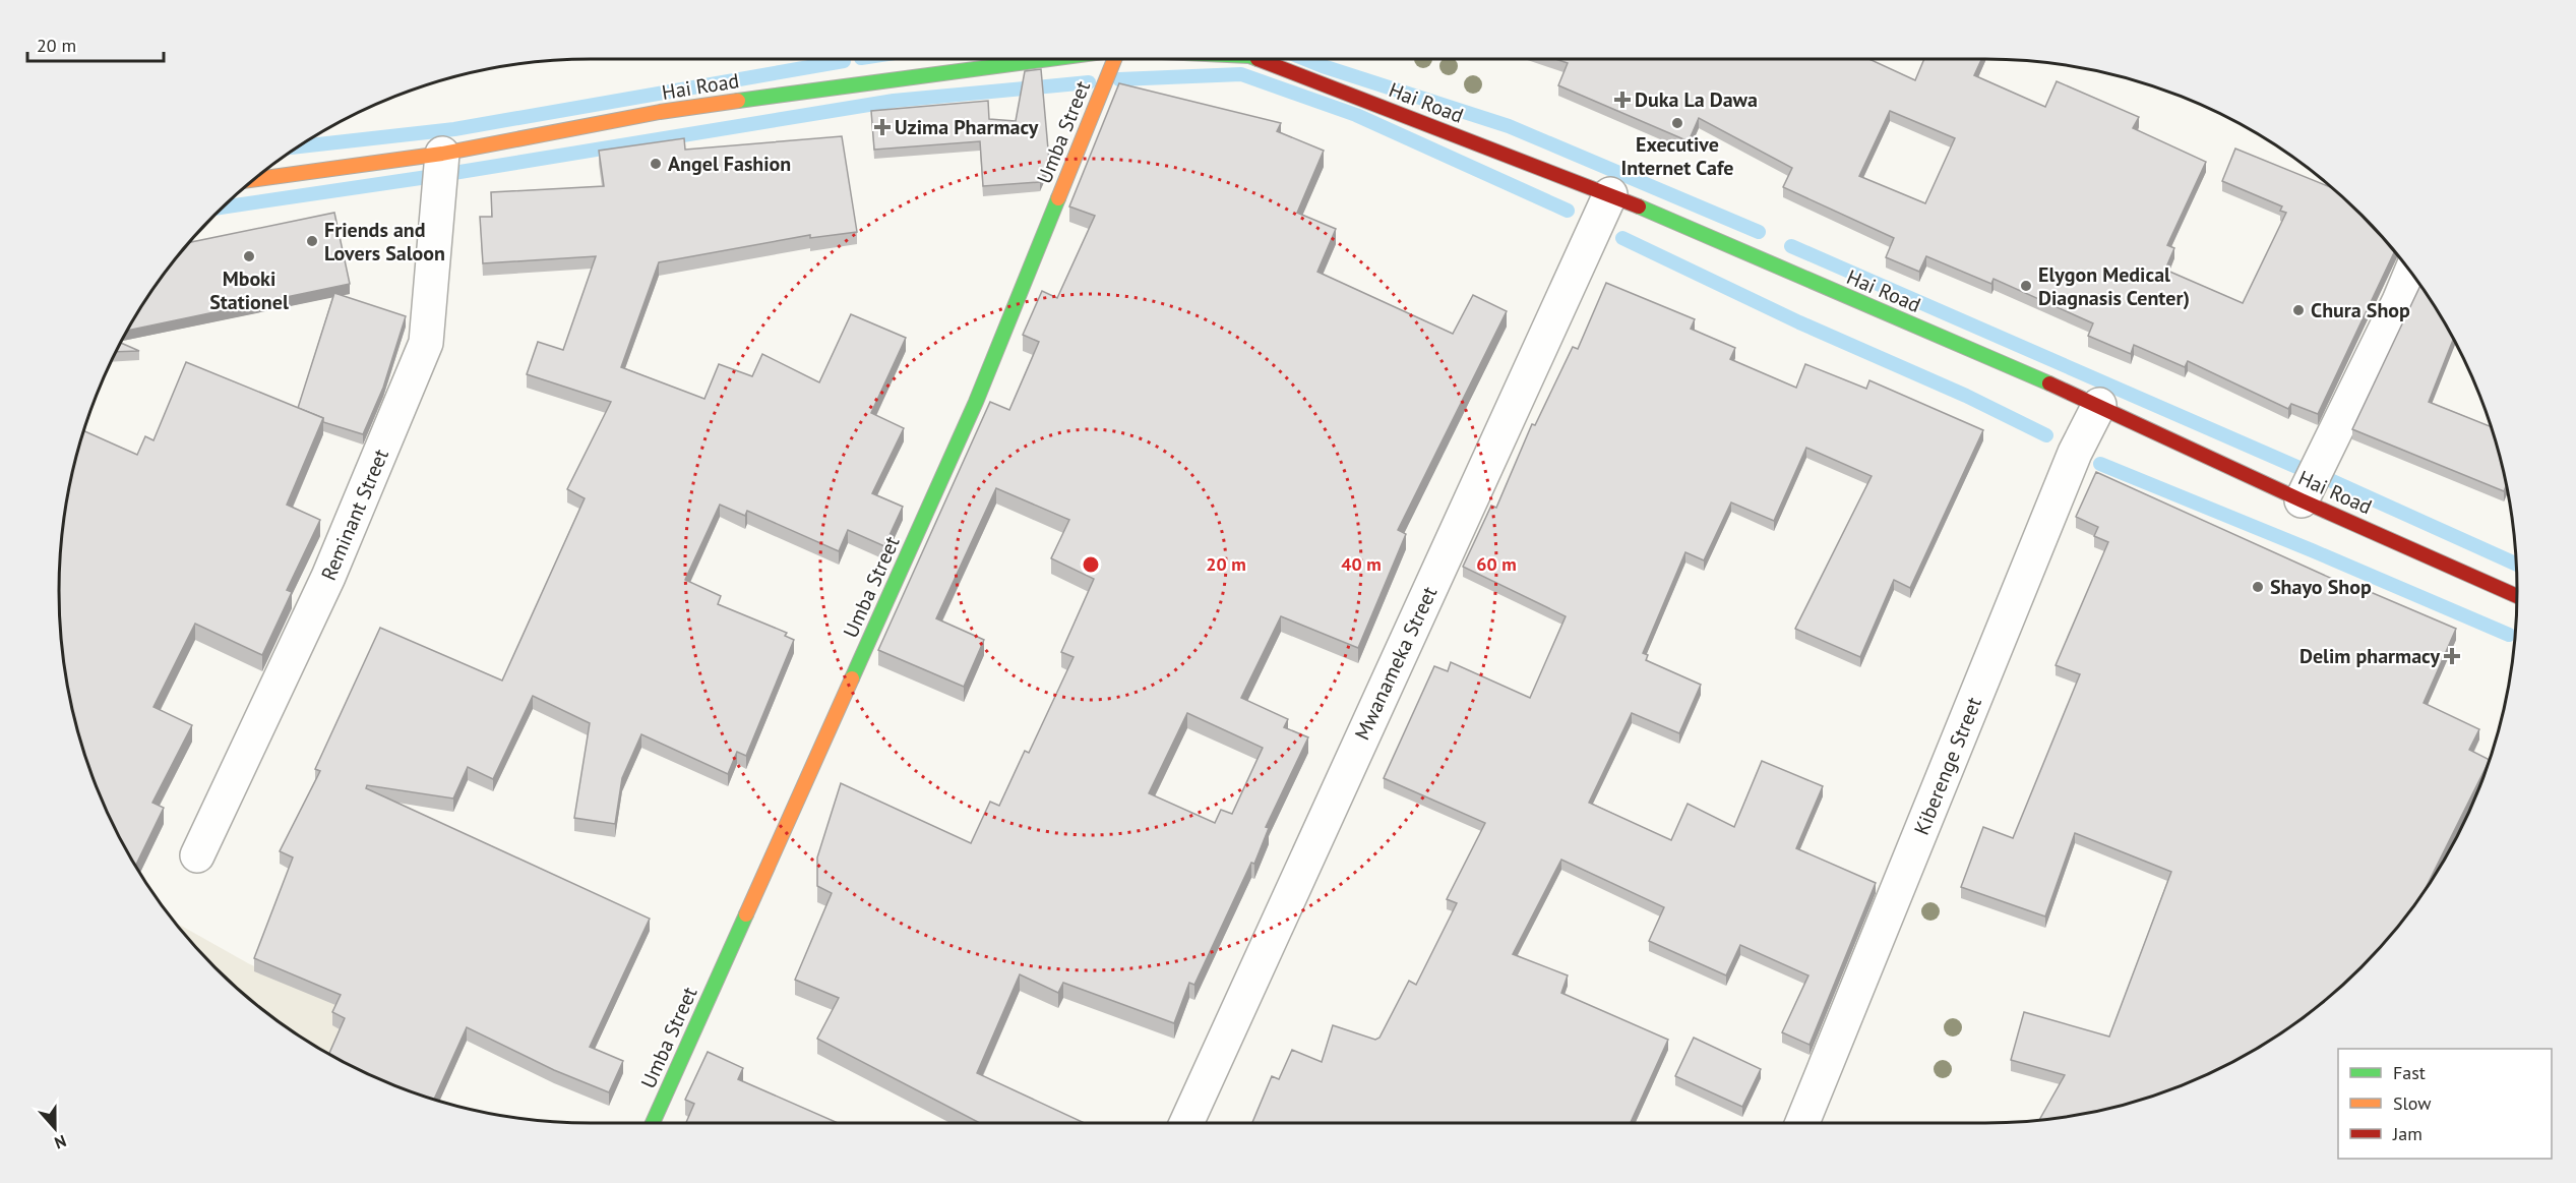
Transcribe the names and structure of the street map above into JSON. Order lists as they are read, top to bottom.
{
  "streets": {
    "street": [
      "Hai Road",
      "Umba Street",
      "Reminant Street",
      "Mwanameka Street",
      "Kiberenge Street"
    ]
  },
  "crossings": [
    ["Hai Road", "Reminant Street"],
    ["Hai Road", "Mwanameka Street"],
    ["Hai Road", "Kiberenge Street"]
  ],
  "places": {
    "health": ["Duka La Dawa", "Uzima Pharmacy", "Delim pharmacy"],
    "other": [
      "Executive Internet Cafe",
      "Angel Fashion",
      "Friends and Lovers Saloon",
      "Mboki Stationel",
      "Elygon Medical Diagnasis Center)",
      "Chura Shop",
      "Shayo Shop"
    ]
  },
  "legend": ["Fast", "Slow", "Jam"],
  "scale_bar": "20 m",
  "north": "bottom",
  "rings": ["20 m", "40 m", "60 m"]
}
